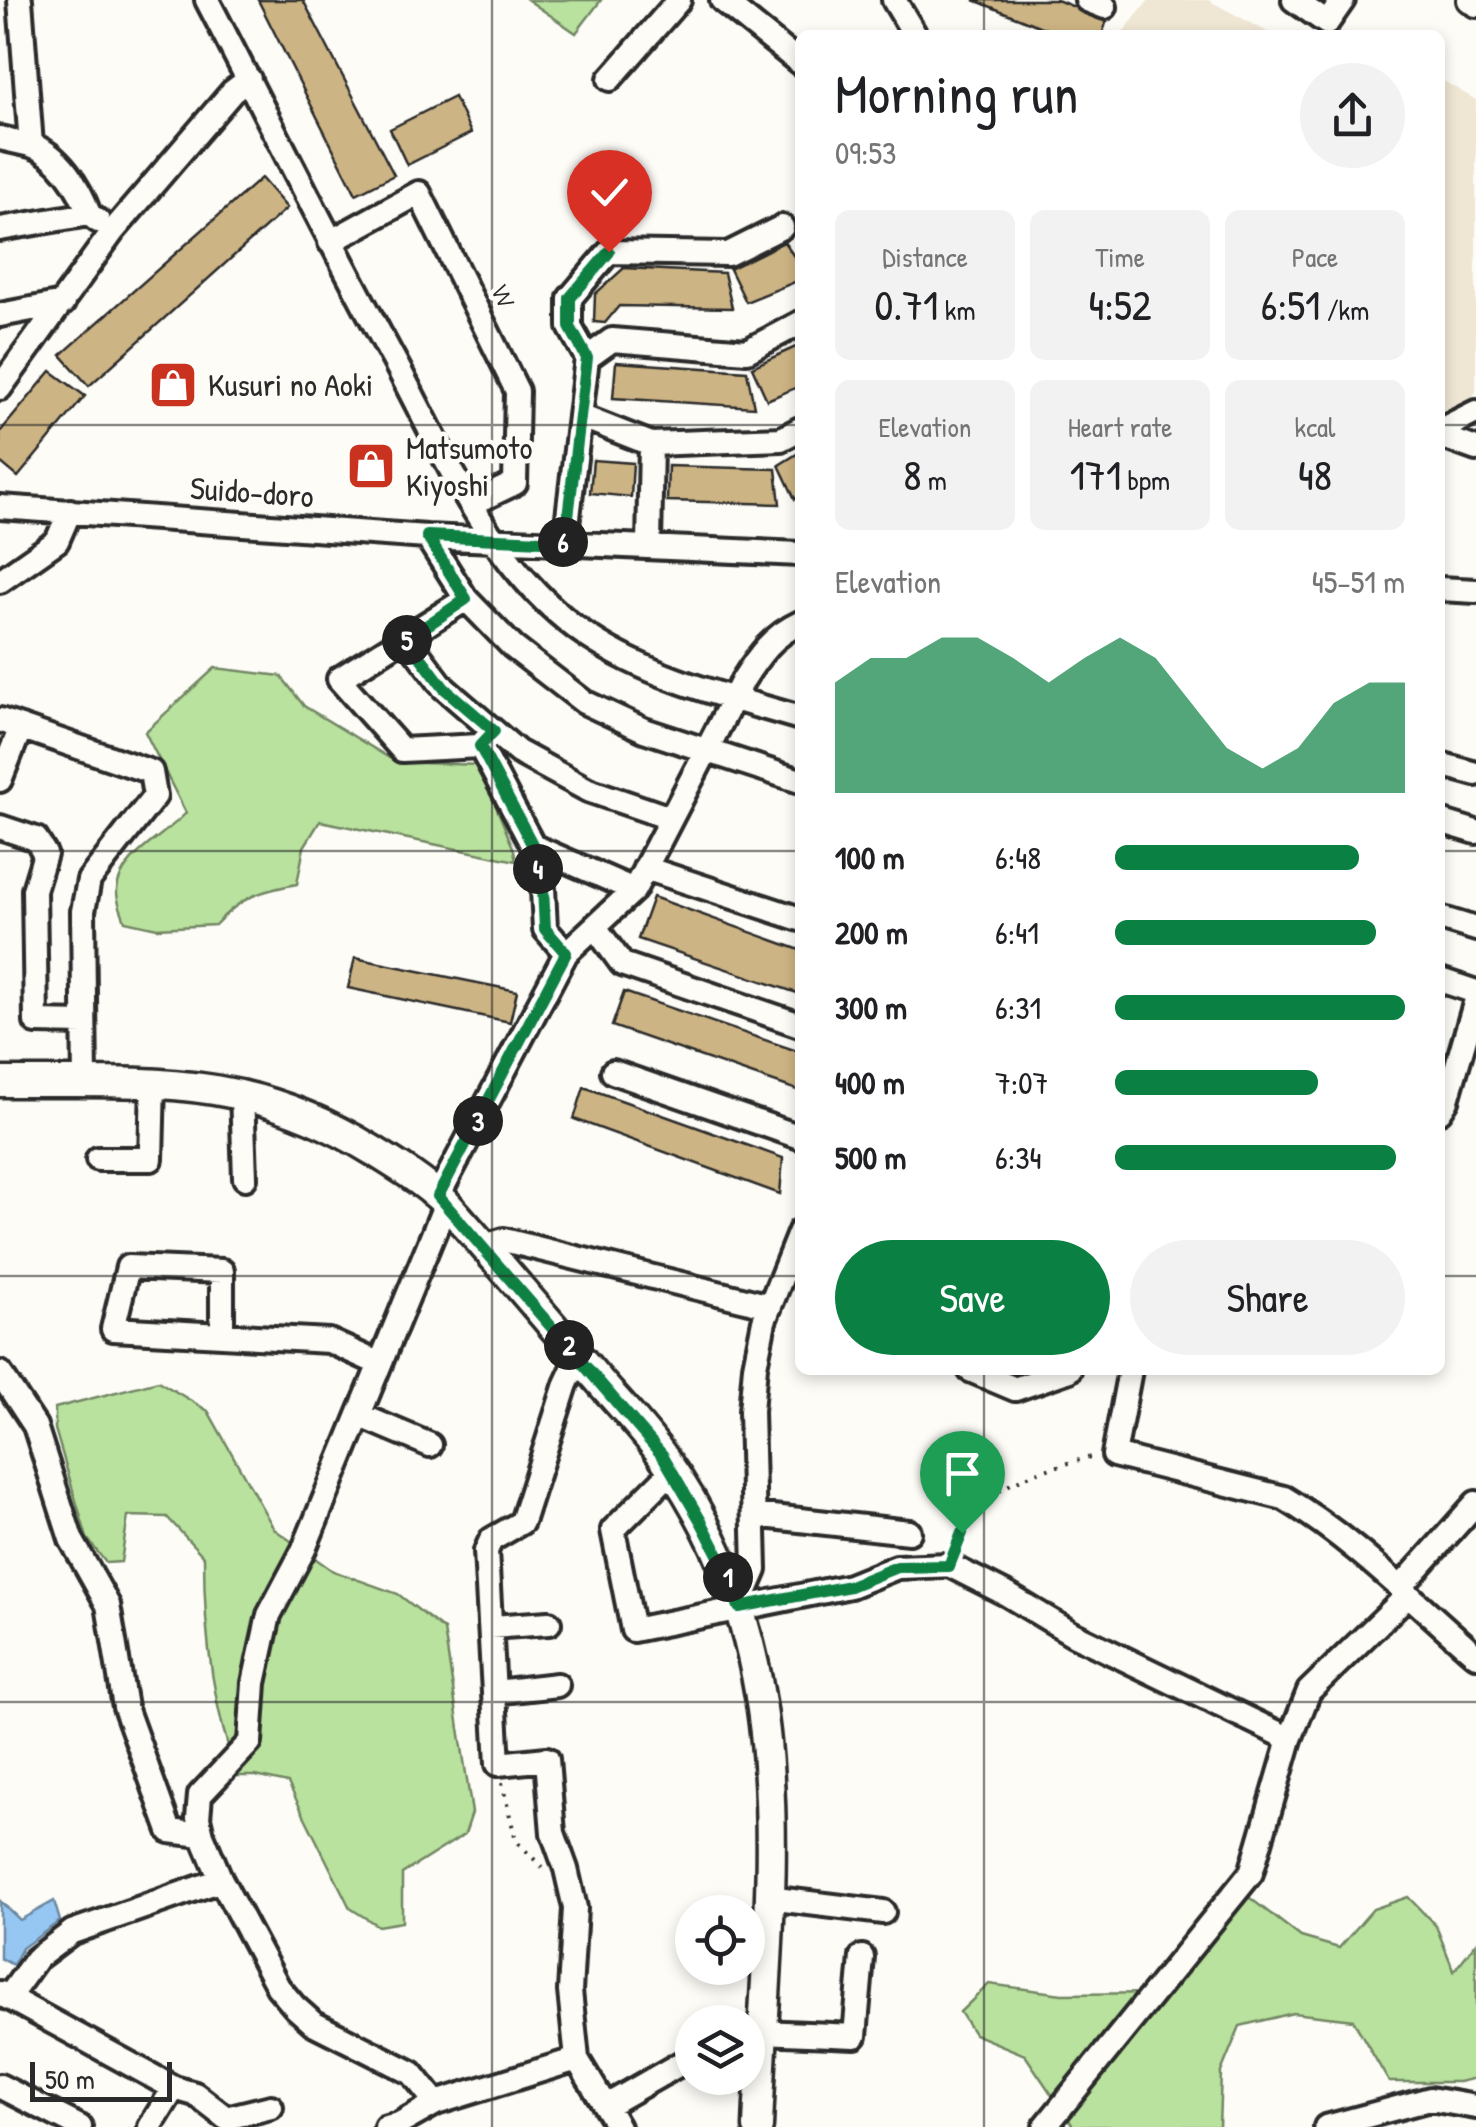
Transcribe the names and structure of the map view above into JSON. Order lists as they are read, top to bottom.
{
  "streets": {
    "street": ["ｗ", "Suido-doro"]
  },
  "places": {
    "shop": ["Kusuri no Aoki", "Matsumoto Kiyoshi"]
  },
  "scale_bar": "50 m",
  "page": {
    "heading": ["Morning run", "09:53"],
    "stats": [
      ["Distance", "0.71 km"],
      ["Time", "4:52"],
      ["Pace", "6:51 /km"],
      ["Elevation", "8 m"],
      ["Heart rate", "171 bpm"],
      ["kcal", "48"]
    ],
    "pins": [
      "6",
      "5",
      "4",
      "3",
      "2",
      "1"
    ],
    "chart": ["Elevation", "45–51 m"],
    "list": [
      {
        "name": "100 m",
        "note": "6:48"
      },
      {
        "name": "200 m",
        "note": "6:41"
      },
      {
        "name": "300 m",
        "note": "6:31"
      },
      {
        "name": "400 m",
        "note": "7:07"
      },
      {
        "name": "500 m",
        "note": "6:34"
      }
    ],
    "buttons": ["Save", "Share"],
    "scale": "50 m"
  }
}
